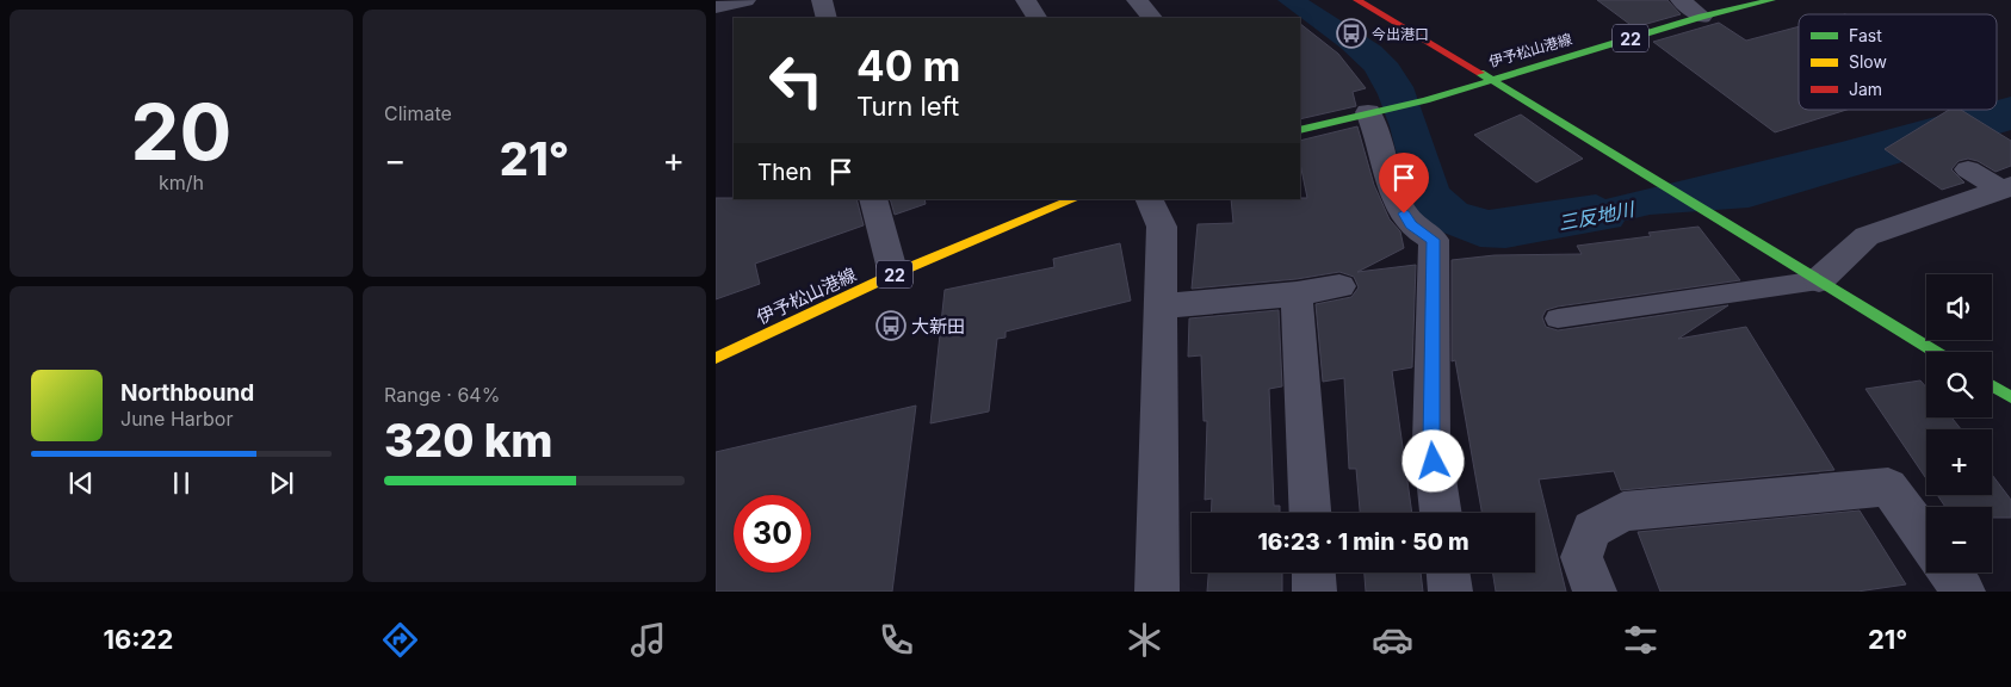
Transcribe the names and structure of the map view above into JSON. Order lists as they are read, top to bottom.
{
  "streets": {
    "main road": ["22", "伊予松山港線"]
  },
  "water": ["三反地川"],
  "places": {
    "bus stop": ["今出港口", "大新田"]
  },
  "legend": ["Fast", "Slow", "Jam"],
  "page": {
    "tile": [
      ["20", "km/h"],
      "Climate",
      ["Range · 64%", "320 km"]
    ],
    "turn": ["40 m", "Turn left"],
    "heat": ["−", "21°", "+"],
    "then": "Then",
    "map_buttons": ["+", "−"],
    "song": ["Northbound", "June Harbor"],
    "limit": "30",
    "trip": "16:23 · 1 min · 50 m",
    "tabs": ["16:22", "21°"]
  }
}
